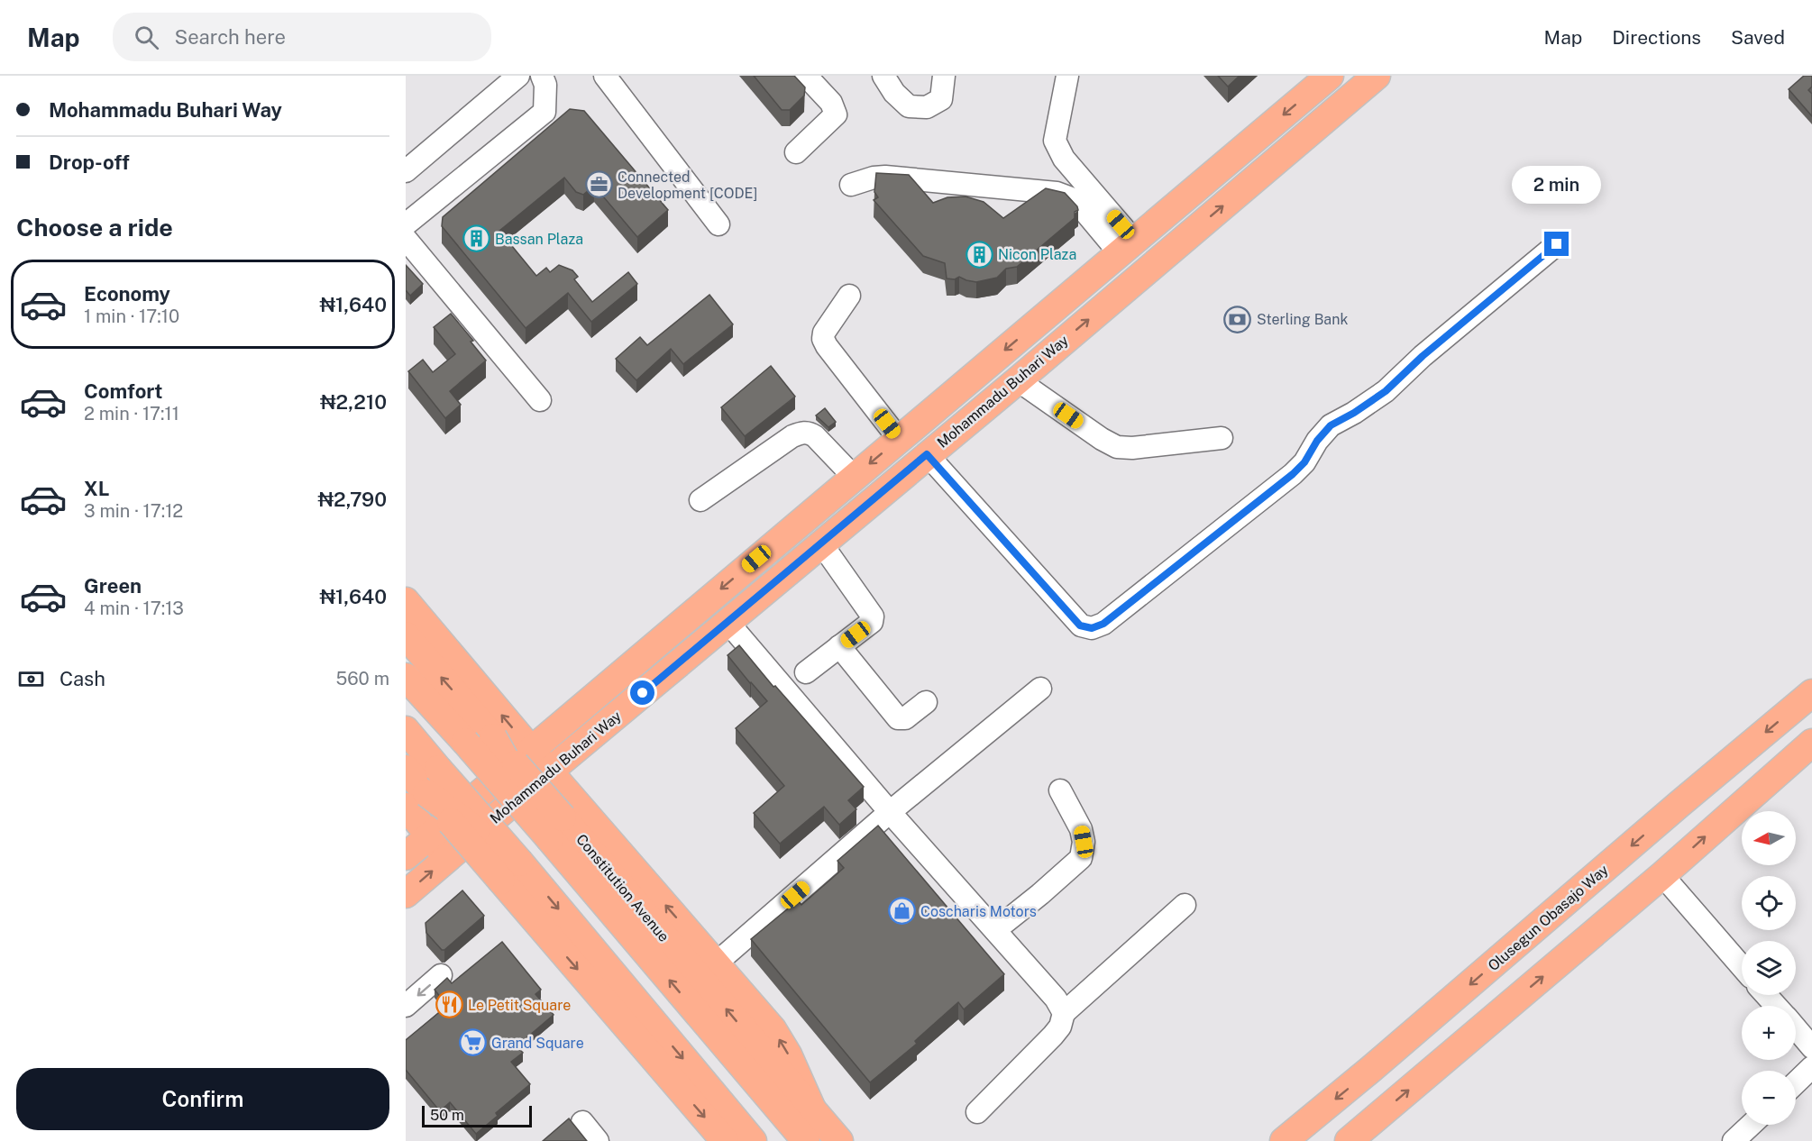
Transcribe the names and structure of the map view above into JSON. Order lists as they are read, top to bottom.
{
  "streets": {
    "main road": ["Mohammadu Buhari Way", "Constitution Avenue", "Olusegun Obasajo Way"]
  },
  "places": {
    "office": ["Connected Development [CODE]"],
    "building": ["Bassan Plaza", "Nicon Plaza"],
    "bank": ["Sterling Bank"],
    "shop": ["Coscharis Motors"],
    "restaurant": ["Le Petit Square"],
    "supermarket": ["Grand Square"]
  },
  "scale_bar": "50 m",
  "north": "left",
  "page": {
    "header": "Map",
    "search": "Search here",
    "nav": ["Map", "Directions", "Saved"],
    "banner": ["Mohammadu Buhari Way", "Drop-off"],
    "bubble": "2 min",
    "heading": "Choose a ride",
    "list": [
      {
        "name": "Economy",
        "note": "1 min · 17:10",
        "value": "₦1,640"
      },
      {
        "name": "Comfort",
        "note": "2 min · 17:11",
        "value": "₦2,210"
      },
      {
        "name": "XL",
        "note": "3 min · 17:12",
        "value": "₦2,790"
      },
      {
        "name": "Green",
        "note": "4 min · 17:13",
        "value": "₦1,640"
      }
    ],
    "pay": ["Cash", "560 m"],
    "map_buttons": ["+", "−"],
    "buttons": "Confirm",
    "scale": "50 m"
  }
}
